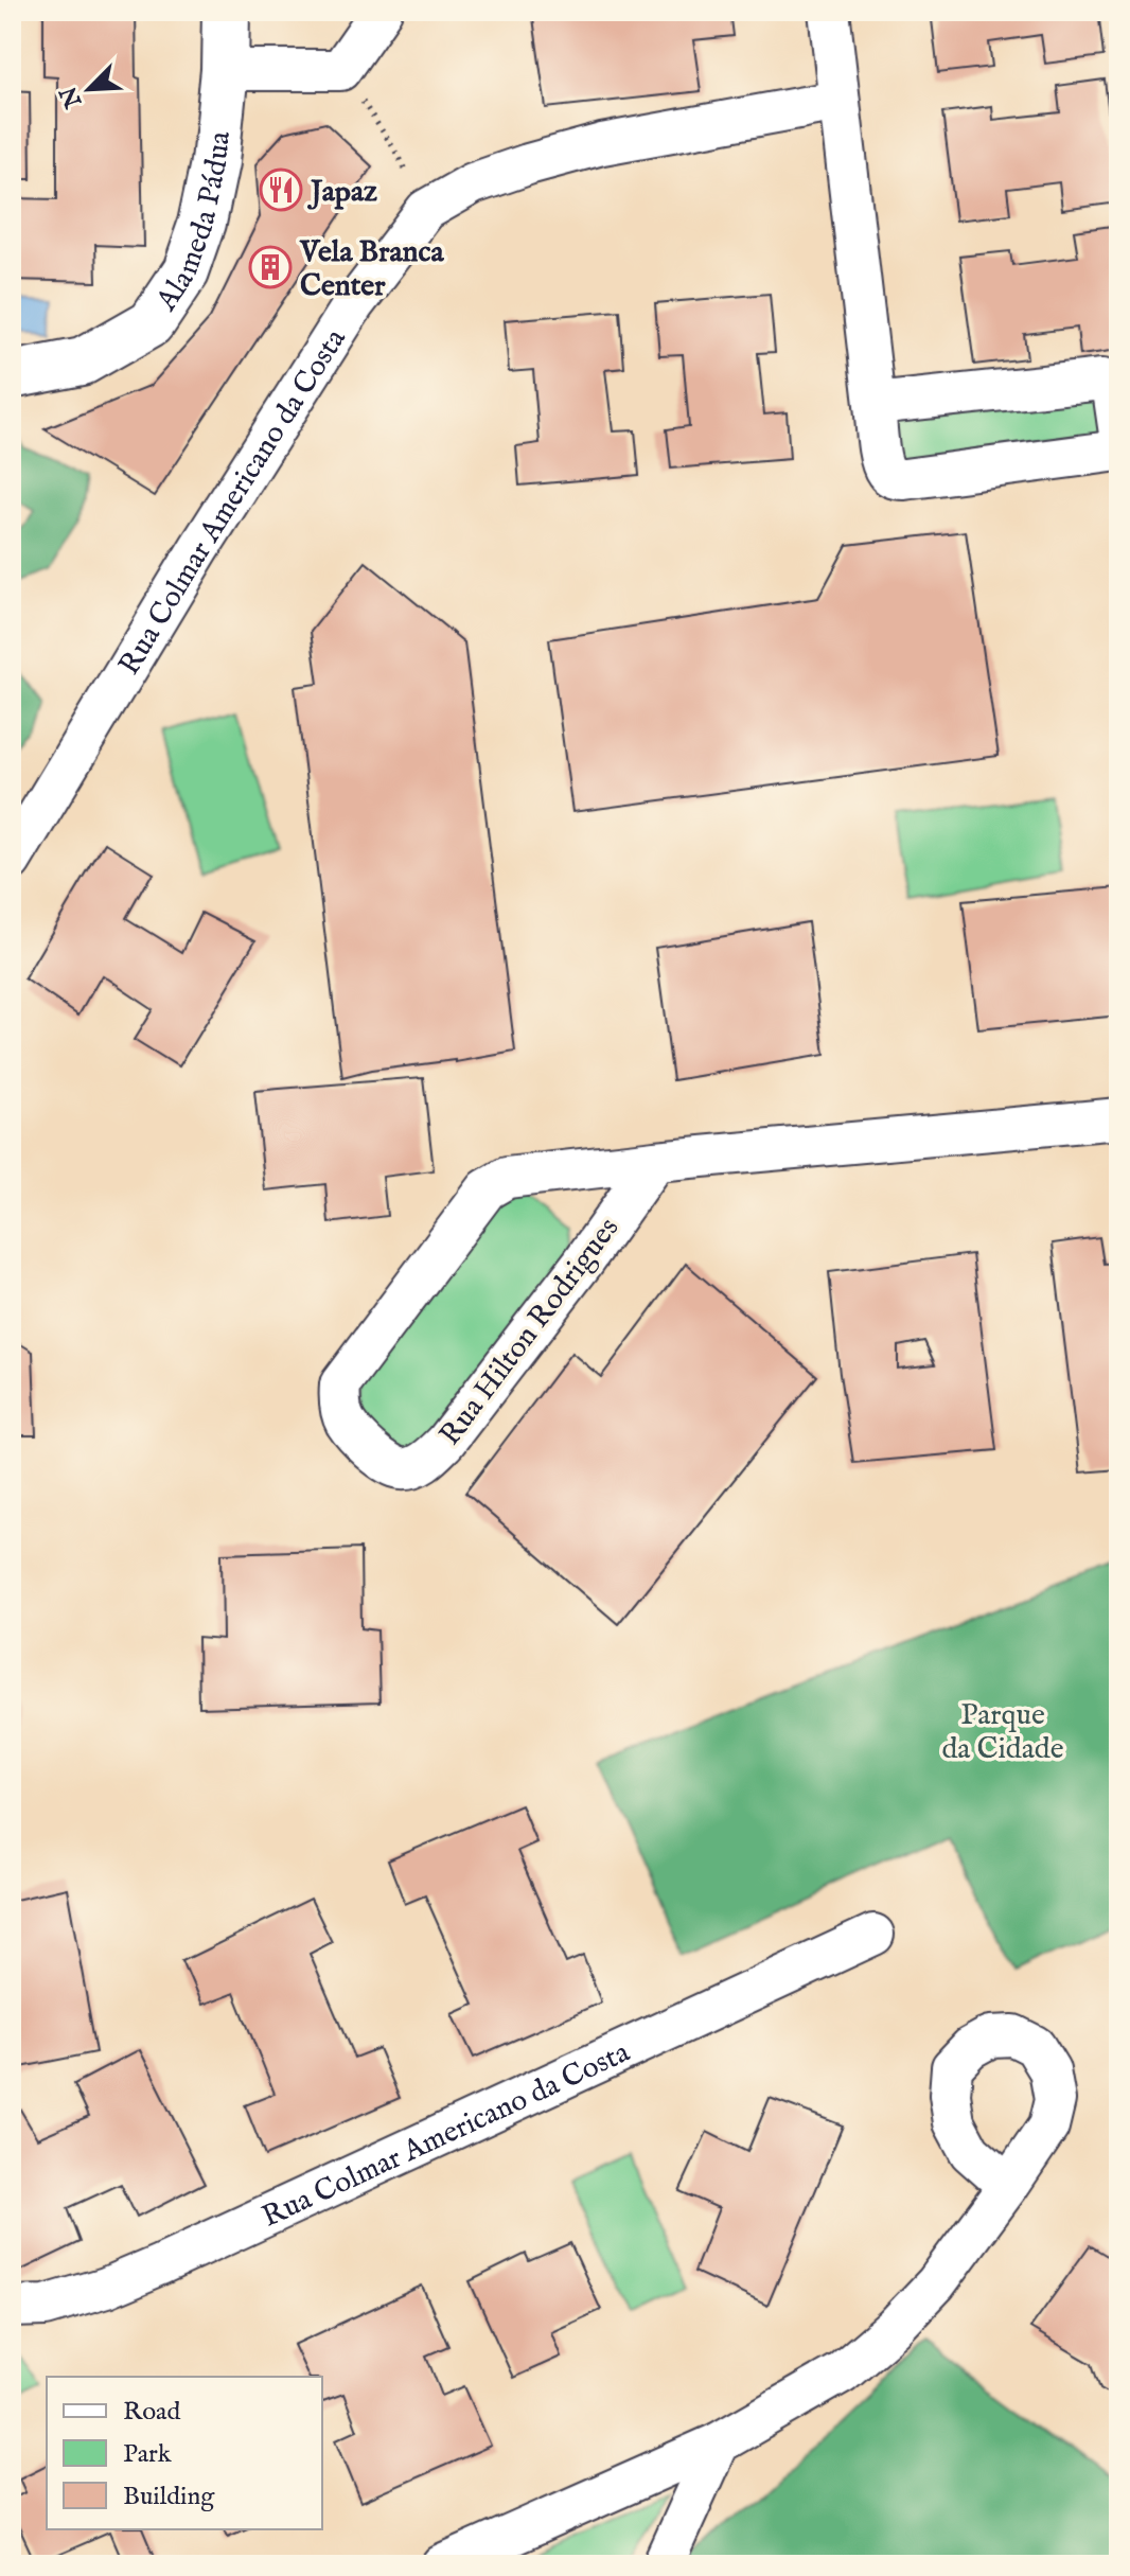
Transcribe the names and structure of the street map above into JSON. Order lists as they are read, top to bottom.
{
  "streets": {
    "street": ["Alameda Pádua", "Rua Colmar Americano da Costa", "Rua Hilton Rodrigues"]
  },
  "parks": ["Parque da Cidade"],
  "places": {
    "restaurant": ["Japaz"],
    "building": ["Vela Branca Center"]
  },
  "legend": ["Road", "Park", "Building"],
  "north": "bottom left"
}
